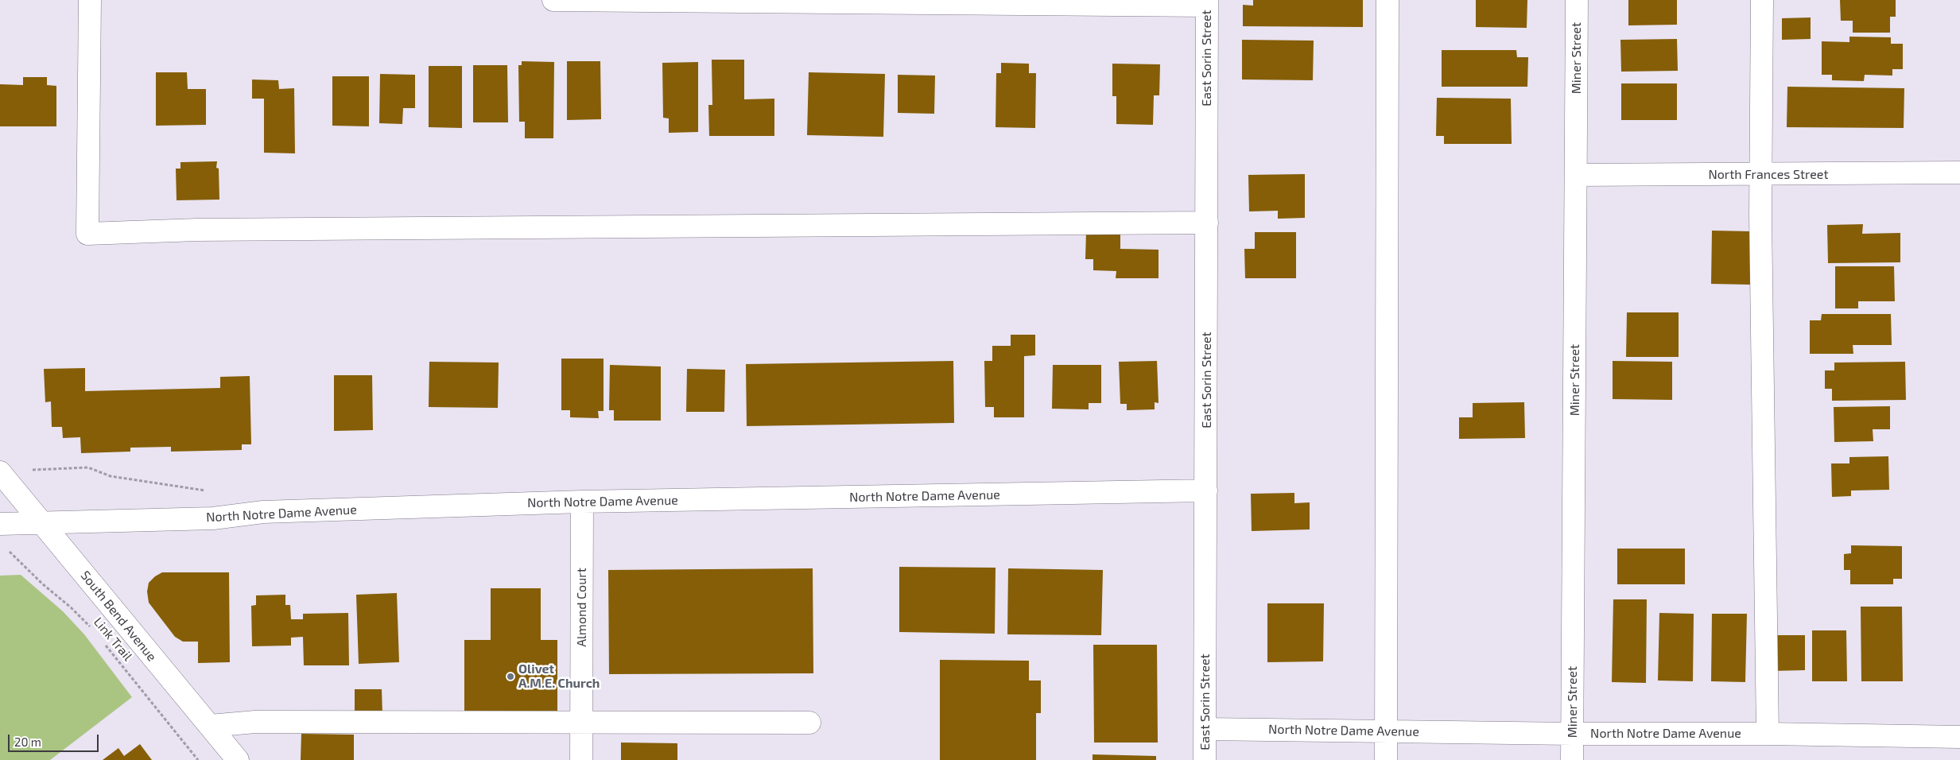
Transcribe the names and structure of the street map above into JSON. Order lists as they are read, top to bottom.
{
  "streets": {
    "street": [
      "East Sorin Street",
      "Miner Street",
      "North Frances Street",
      "North Notre Dame Avenue",
      "Almond Court",
      "South Bend Avenue"
    ],
    "path": ["Link Trail"]
  },
  "crossings": [
    ["East Sorin Street", "North Notre Dame Avenue"],
    ["Miner Street", "North Frances Street"],
    ["Miner Street", "North Notre Dame Avenue"],
    ["North Notre Dame Avenue", "Almond Court"],
    ["North Notre Dame Avenue", "South Bend Avenue"]
  ],
  "places": ["Olivet A.M.E. Church"],
  "scale_bar": "20 m"
}
